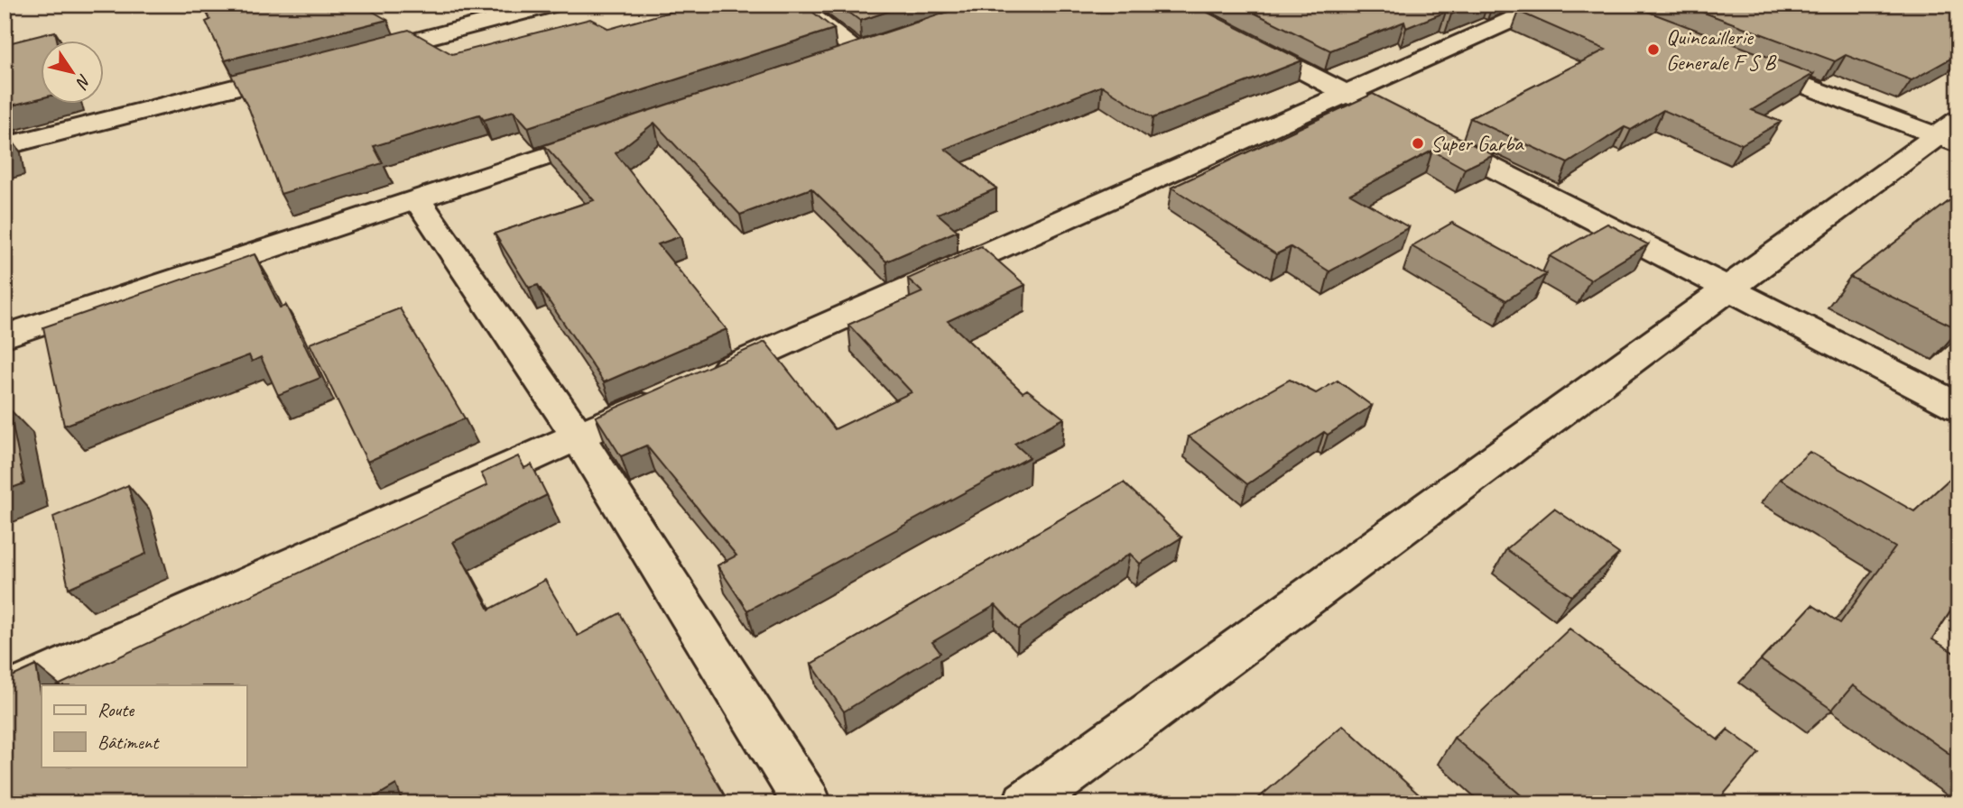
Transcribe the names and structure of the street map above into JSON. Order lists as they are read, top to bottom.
{
  "places": ["Quincaillerie Generale F S B", "Super Garba"],
  "legend": ["Route", "Bâtiment"],
  "north": "bottom right"
}
